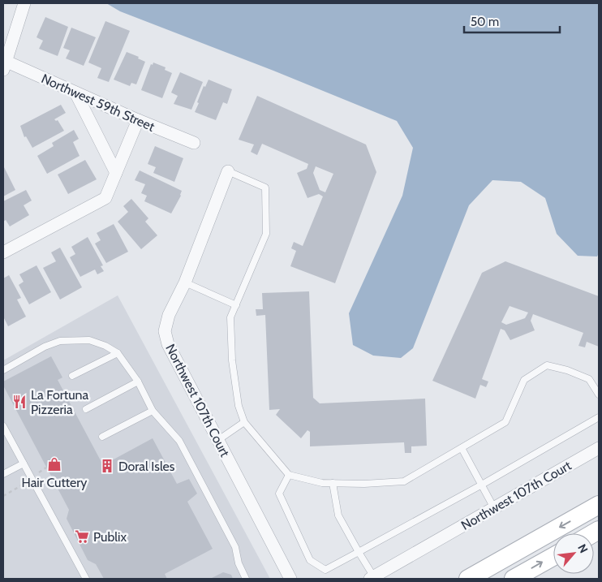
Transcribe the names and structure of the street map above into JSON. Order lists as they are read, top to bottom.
{
  "streets": {
    "street": ["Northwest 59th Street", "Northwest 107th Court"]
  },
  "places": {
    "restaurant": ["La Fortuna Pizzeria"],
    "shop": ["Hair Cuttery"],
    "building": ["Doral Isles"],
    "supermarket": ["Publix"]
  },
  "scale_bar": "50 m",
  "north": "top right"
}
